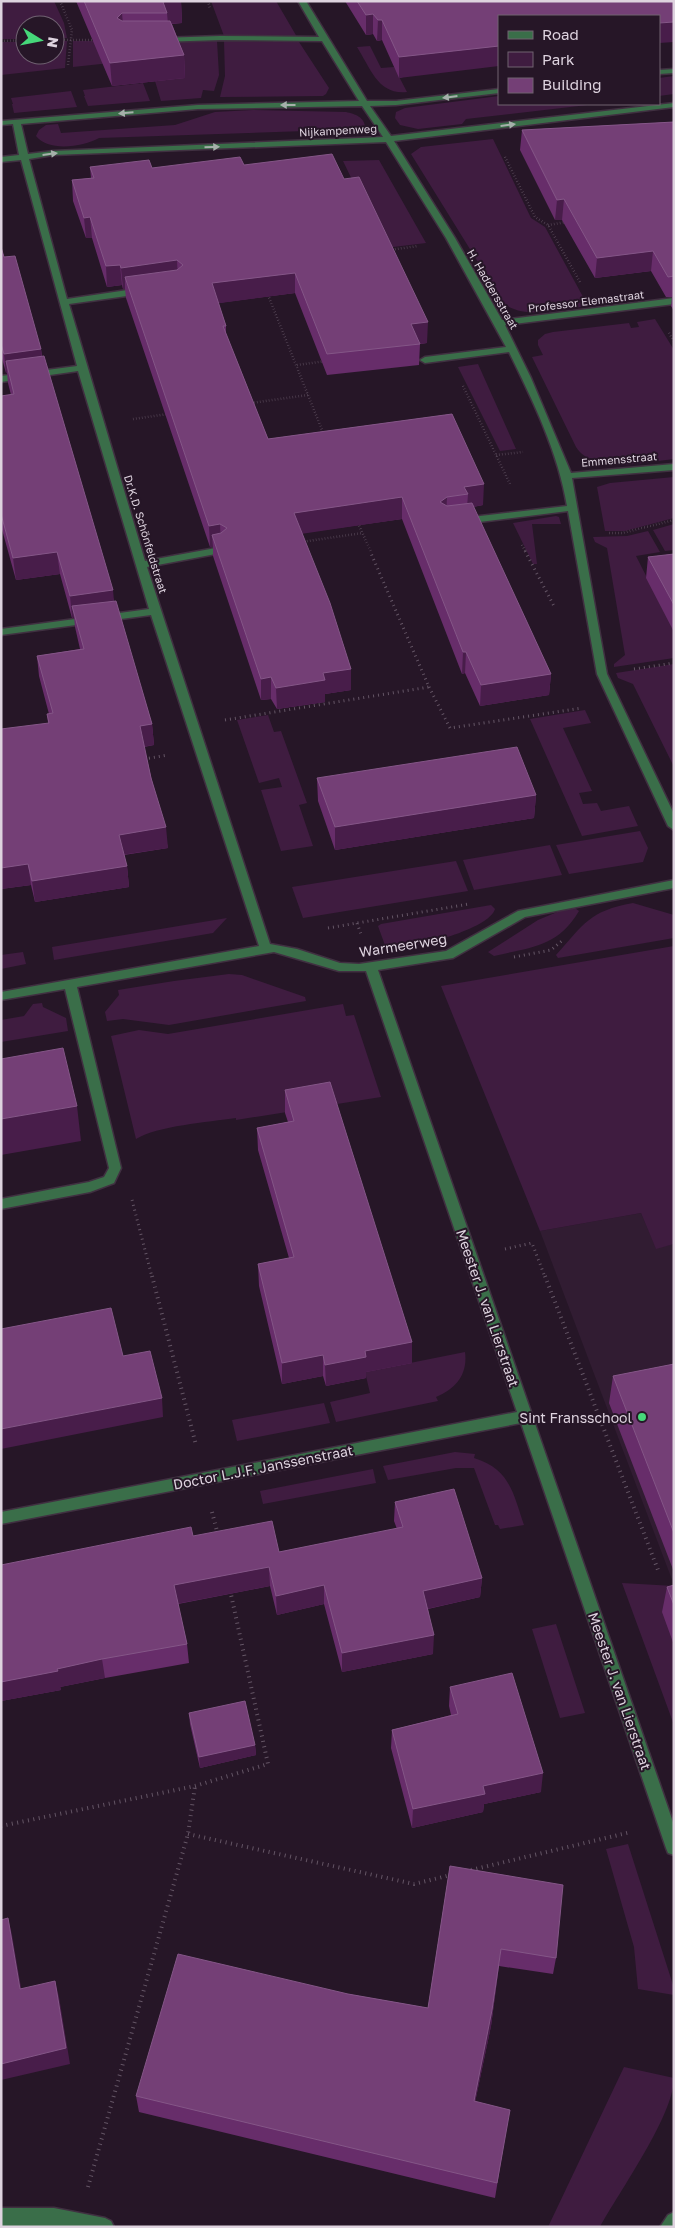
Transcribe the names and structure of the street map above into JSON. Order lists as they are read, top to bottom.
{
  "streets": {
    "street": [
      "Nijkampenweg",
      "H. Haddersstraat",
      "Professor Elemastraat",
      "Emmensstraat",
      "Dr.K.D. Schönfeldstraat",
      "Warmeerweg",
      "Meester J. van Lierstraat",
      "Doctor L.J.F. Janssenstraat"
    ]
  },
  "crossings": [
    ["Nijkampenweg", "H. Haddersstraat"],
    ["Nijkampenweg", "Dr.K.D. Schönfeldstraat"],
    ["H. Haddersstraat", "Professor Elemastraat"],
    ["H. Haddersstraat", "Emmensstraat"],
    ["Dr.K.D. Schönfeldstraat", "Warmeerweg"],
    ["Warmeerweg", "Meester J. van Lierstraat"],
    ["Meester J. van Lierstraat", "Doctor L.J.F. Janssenstraat"]
  ],
  "places": ["Sint Fransschool"],
  "legend": ["Road", "Park", "Building"],
  "north": "right"
}
